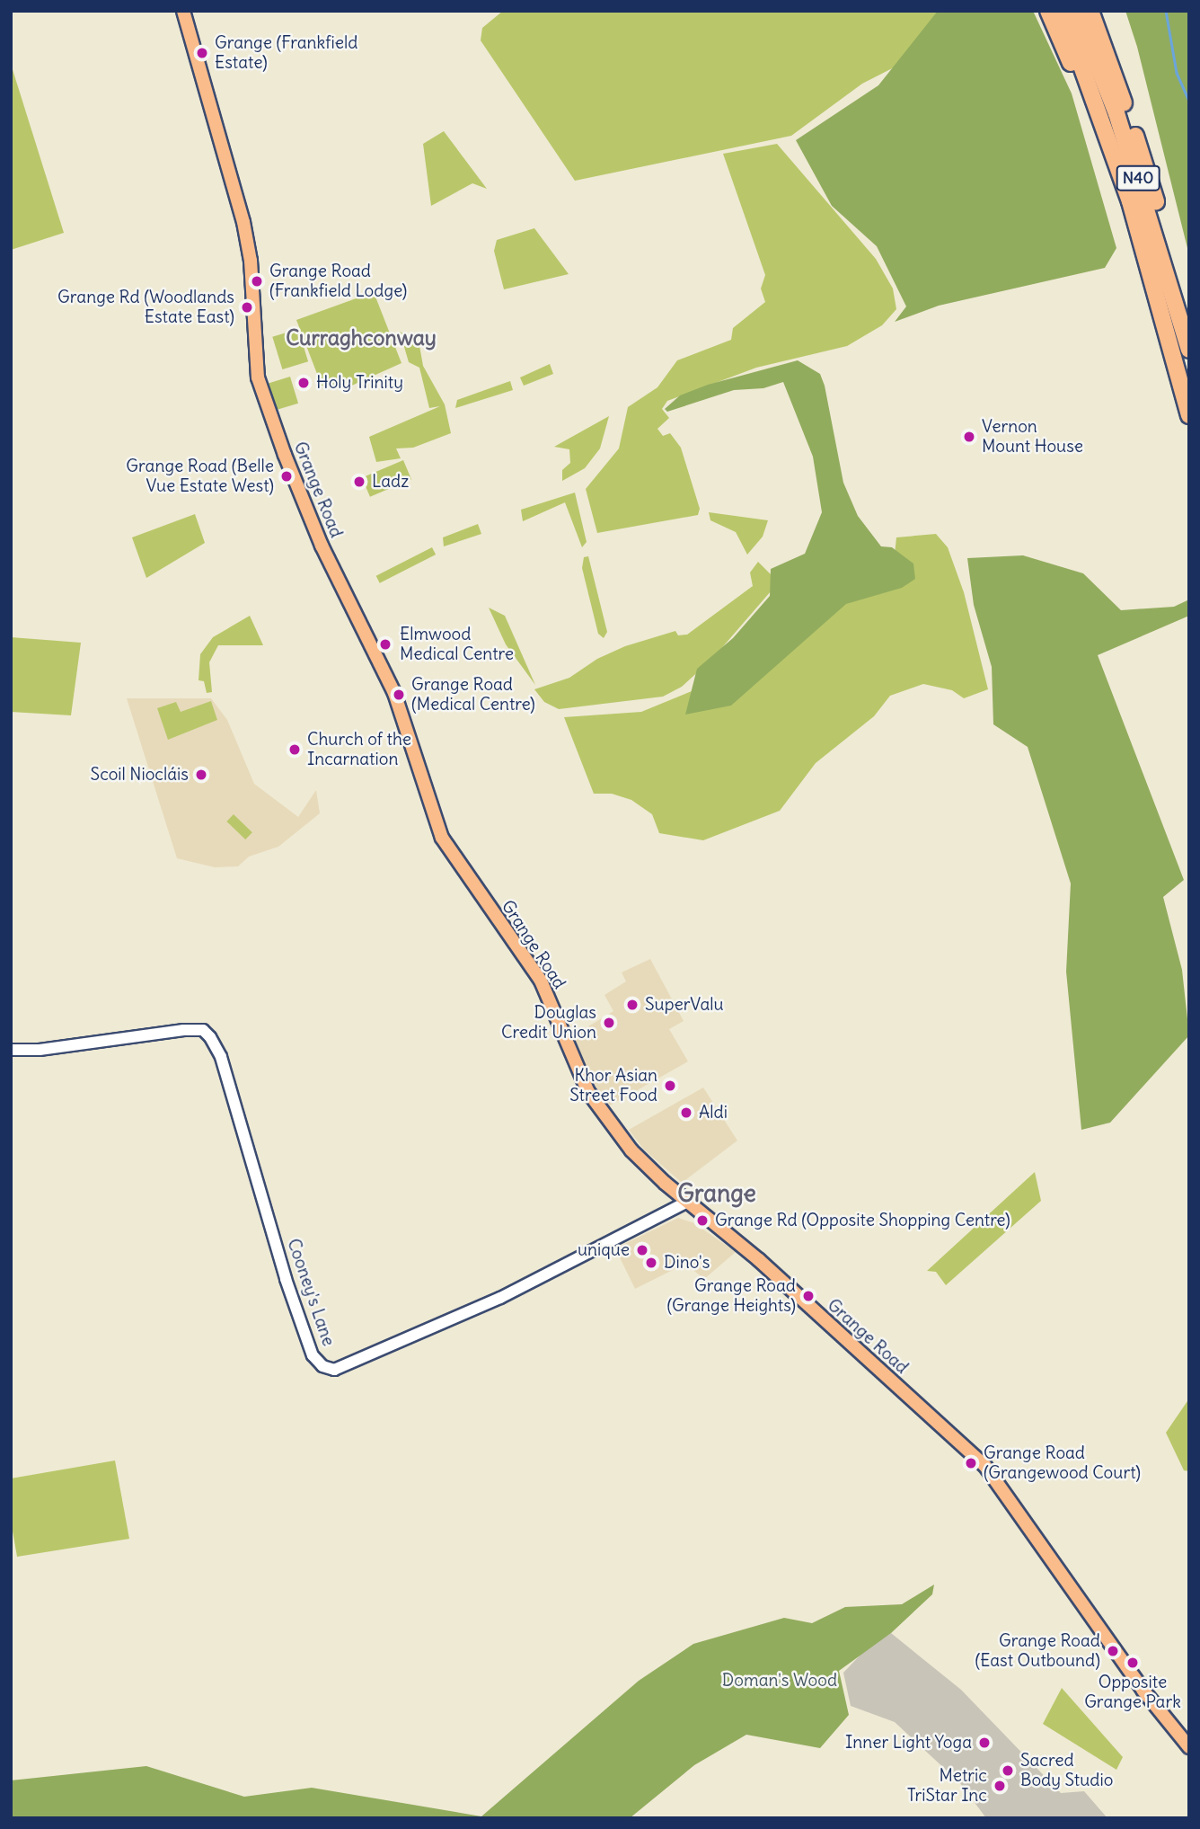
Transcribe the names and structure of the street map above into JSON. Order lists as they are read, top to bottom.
{
  "streets": {
    "highway": ["N40"],
    "main road": ["Grange Road"],
    "street": ["Cooney's Lane"]
  },
  "crossings": [
    ["Grange Road", "Cooney's Lane"]
  ],
  "districts": ["Curraghconway", "Grange"],
  "parks": ["Doman's Wood"],
  "places": [
    "Grange (Frankfield Estate)",
    "Grange Road (Frankfield Lodge)",
    "Grange Rd (Woodlands Estate East)",
    "Holy Trinity",
    "Vernon Mount House",
    "Grange Road (Belle Vue Estate West)",
    "Ladz",
    "Elmwood Medical Centre",
    "Grange Road (Medical Centre)",
    "Church of the Incarnation",
    "Scoil Niocláis",
    "SuperValu",
    "Douglas Credit Union",
    "Khor Asian Street Food",
    "Aldi",
    "Grange Rd (Opposite Shopping Centre)",
    "unique",
    "Dino's",
    "Grange Road (Grange Heights)",
    "Grange Road (Grangewood Court)",
    "Grange Road (East Outbound)",
    "Opposite Grange Park",
    "Inner Light Yoga",
    "Sacred Body Studio",
    "Metric TriStar Inc"
  ]
}
